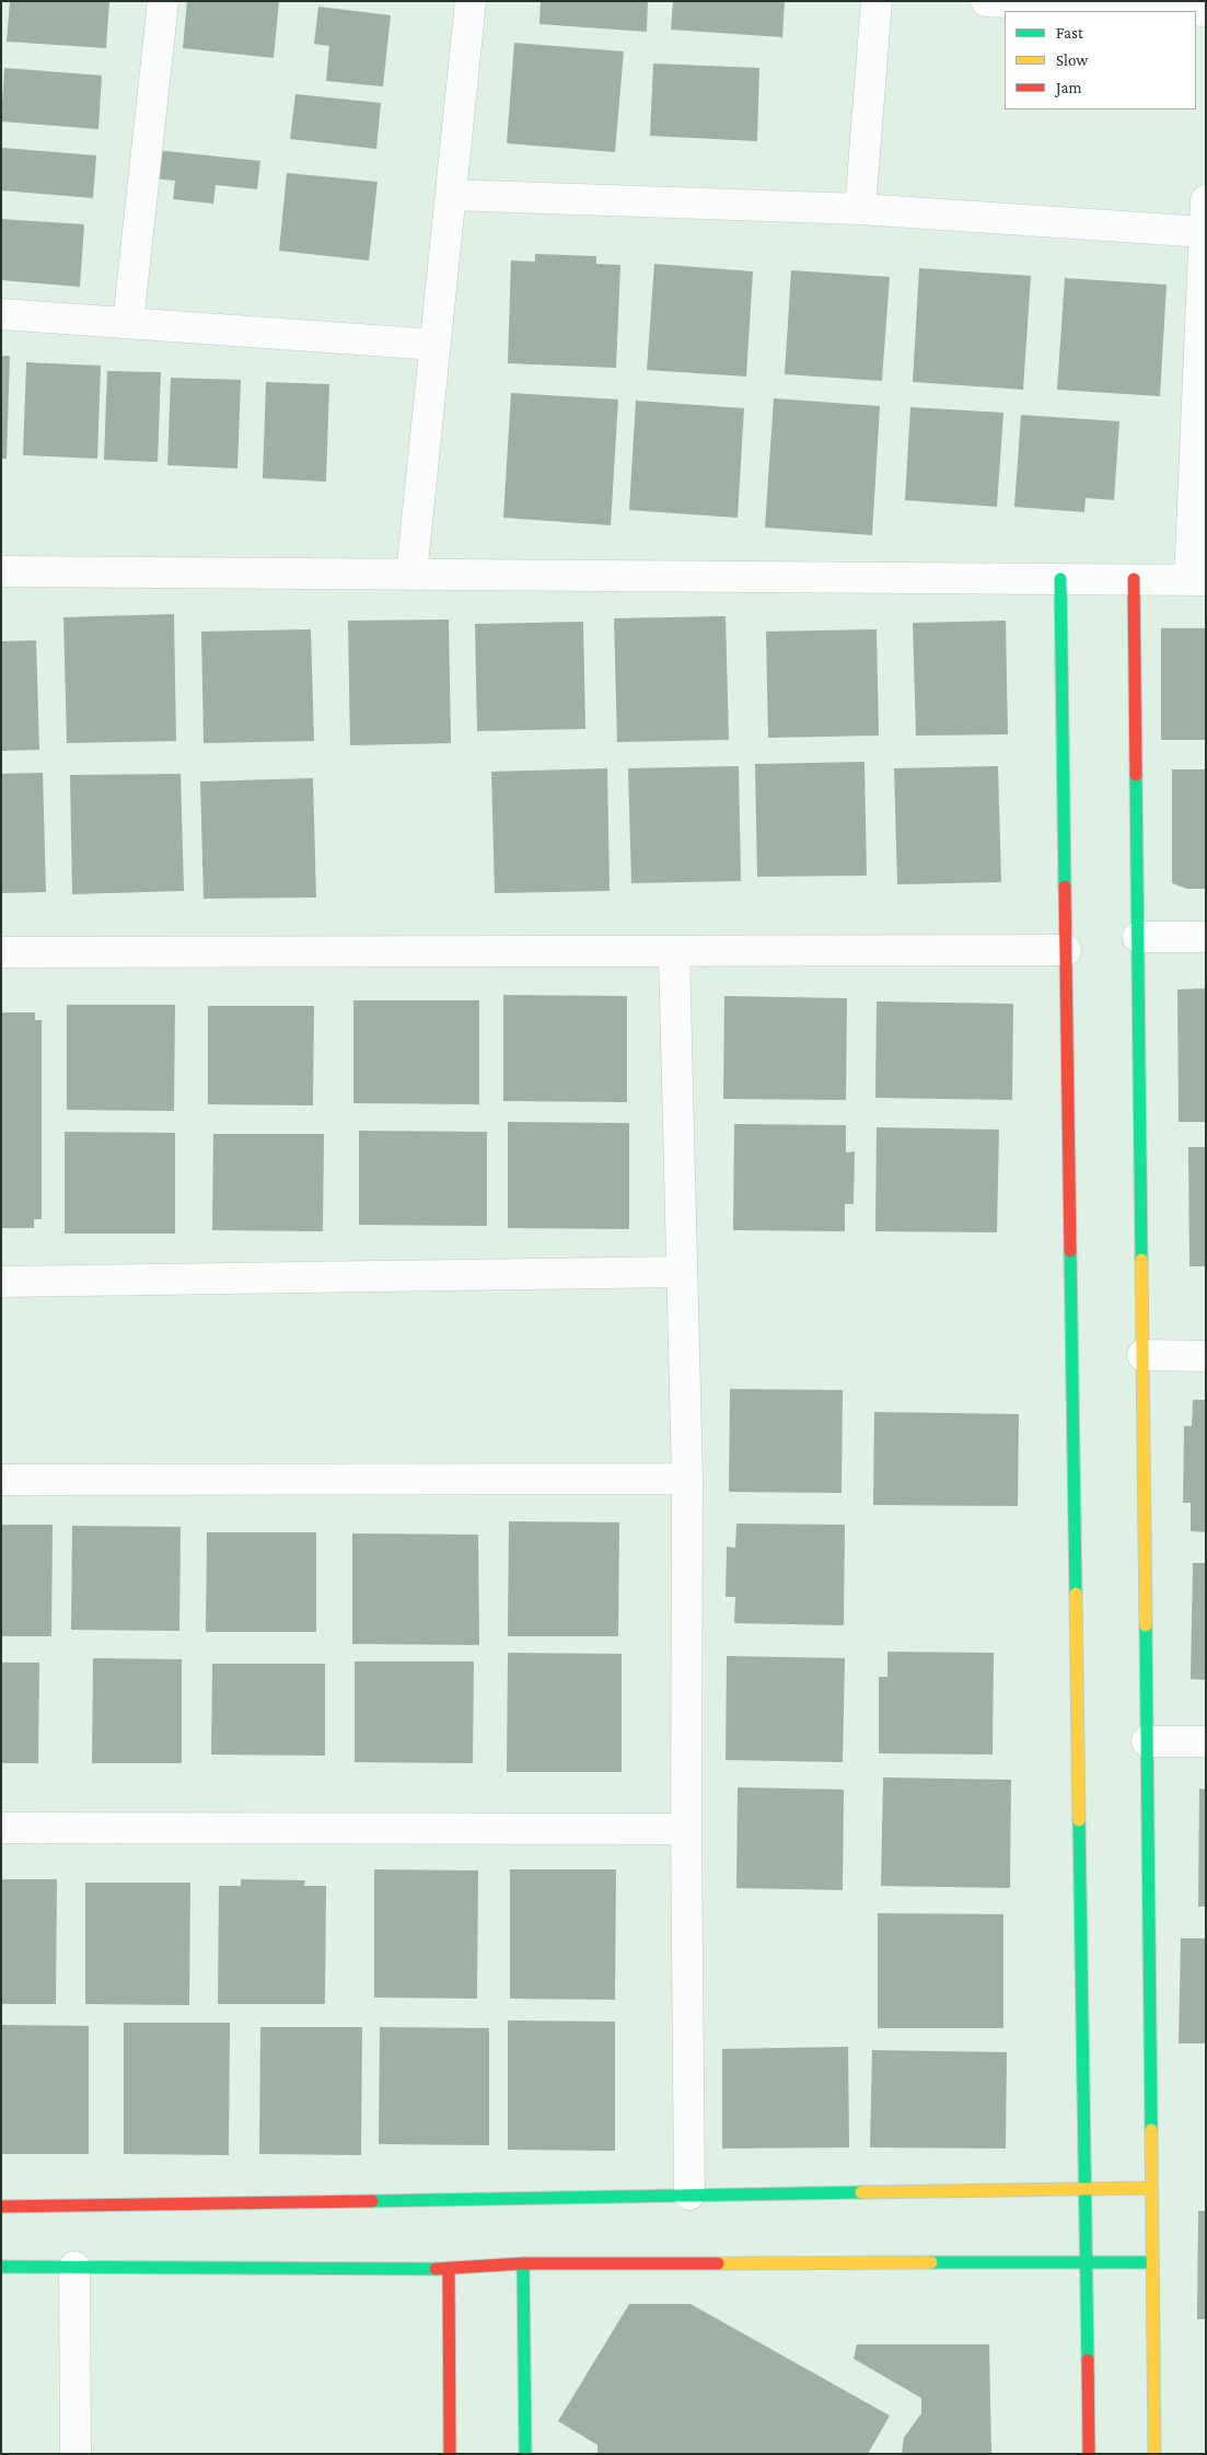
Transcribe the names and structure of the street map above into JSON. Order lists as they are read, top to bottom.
{
  "legend": ["Fast", "Slow", "Jam"]
}
